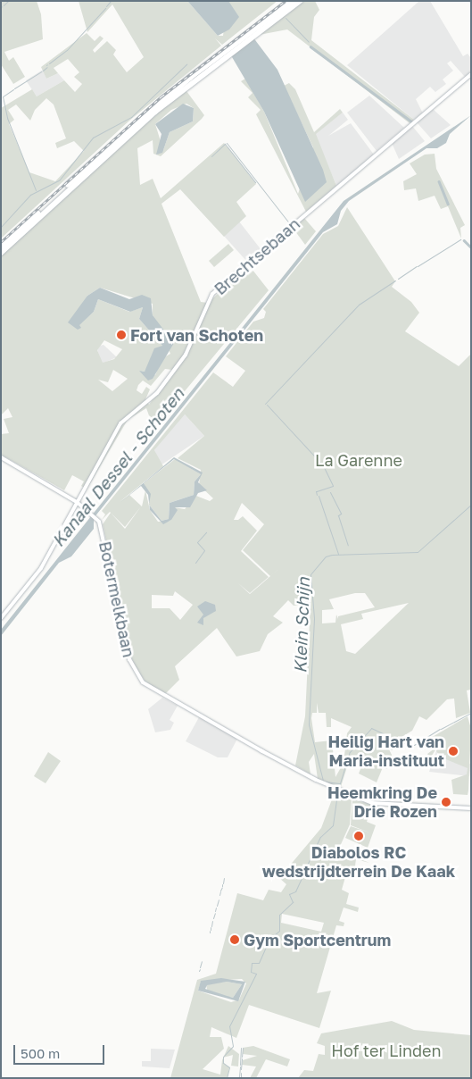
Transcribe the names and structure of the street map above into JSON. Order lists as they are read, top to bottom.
{
  "streets": {
    "main road": ["Brechtsebaan", "Botermelkbaan"]
  },
  "crossings": [
    ["Brechtsebaan", "Botermelkbaan"]
  ],
  "water": ["Kanaal Dessel - Schoten", "Klein Schijn"],
  "parks": ["La Garenne", "Hof ter Linden"],
  "places": [
    "Fort van Schoten",
    "Heilig Hart van Maria-instituut",
    "Heemkring De Drie Rozen",
    "Diabolos RC wedstrijdterrein De Kaak",
    "Gym Sportcentrum"
  ],
  "scale_bar": "500 m"
}
